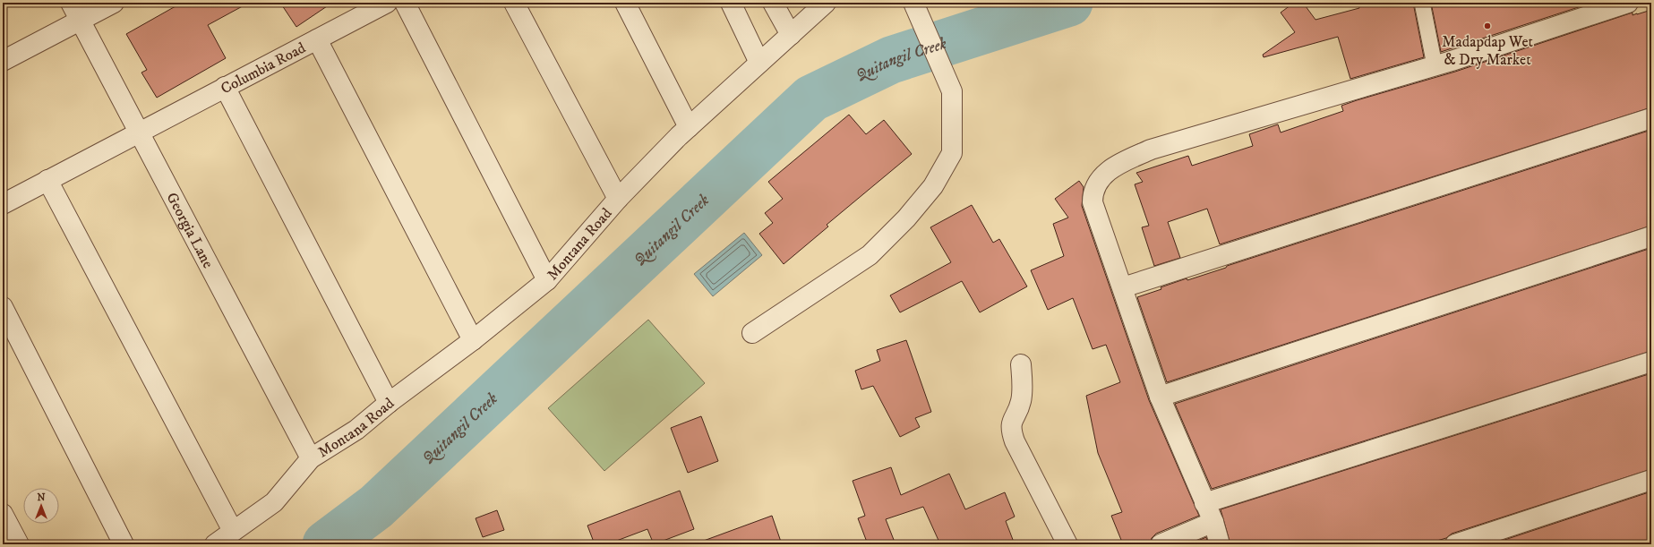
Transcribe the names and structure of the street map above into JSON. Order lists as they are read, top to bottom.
{
  "streets": {
    "street": ["Columbia Road", "Georgia Lane", "Montana Road"]
  },
  "crossings": [
    ["Columbia Road", "Georgia Lane"],
    ["Georgia Lane", "Montana Road"]
  ],
  "water": ["Quitangil Creek"],
  "places": ["Madapdap Wet & Dry Market"],
  "north": "top"
}
